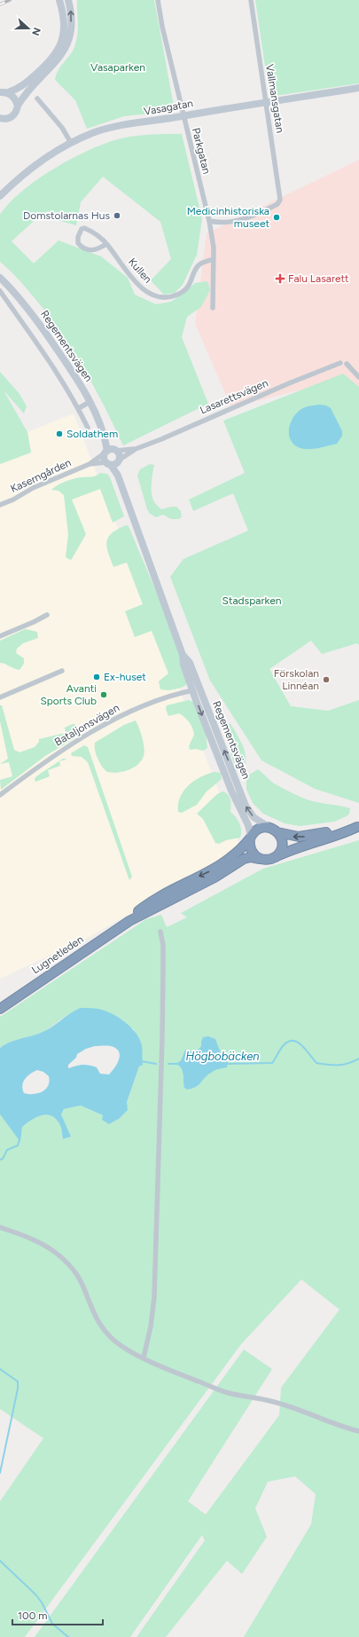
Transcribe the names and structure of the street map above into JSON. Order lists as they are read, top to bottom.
{
  "streets": {
    "highway": ["Lugnetleden"],
    "main road": ["Vasagatan", "Regementsvägen"],
    "street": [
      "Vallmansgatan",
      "Parkgatan",
      "Kullen",
      "Lasarettsvägen",
      "Kaserngården",
      "Bataljonsvägen"
    ]
  },
  "crossings": [
    ["Vallmansgatan", "Vasagatan"],
    ["Vallmansgatan", "Parkgatan"],
    ["Vasagatan", "Parkgatan"],
    ["Parkgatan", "Kullen"],
    ["Regementsvägen", "Lasarettsvägen"],
    ["Regementsvägen", "Kaserngården"],
    ["Regementsvägen", "Bataljonsvägen"],
    ["Regementsvägen", "Lugnetleden"],
    ["Lasarettsvägen", "Kaserngården"]
  ],
  "water": ["Högbobäcken"],
  "parks": ["Vasaparken", "Stadsparken"],
  "places": {
    "other": [
      "Domstolarnas Hus",
      "Medicinhistoriska museet",
      "Soldathem",
      "Ex-huset",
      "Förskolan Linnéan",
      "Avanti Sports Club"
    ],
    "health": ["Falu Lasarett"]
  },
  "scale_bar": "100 m",
  "north": "right"
}
